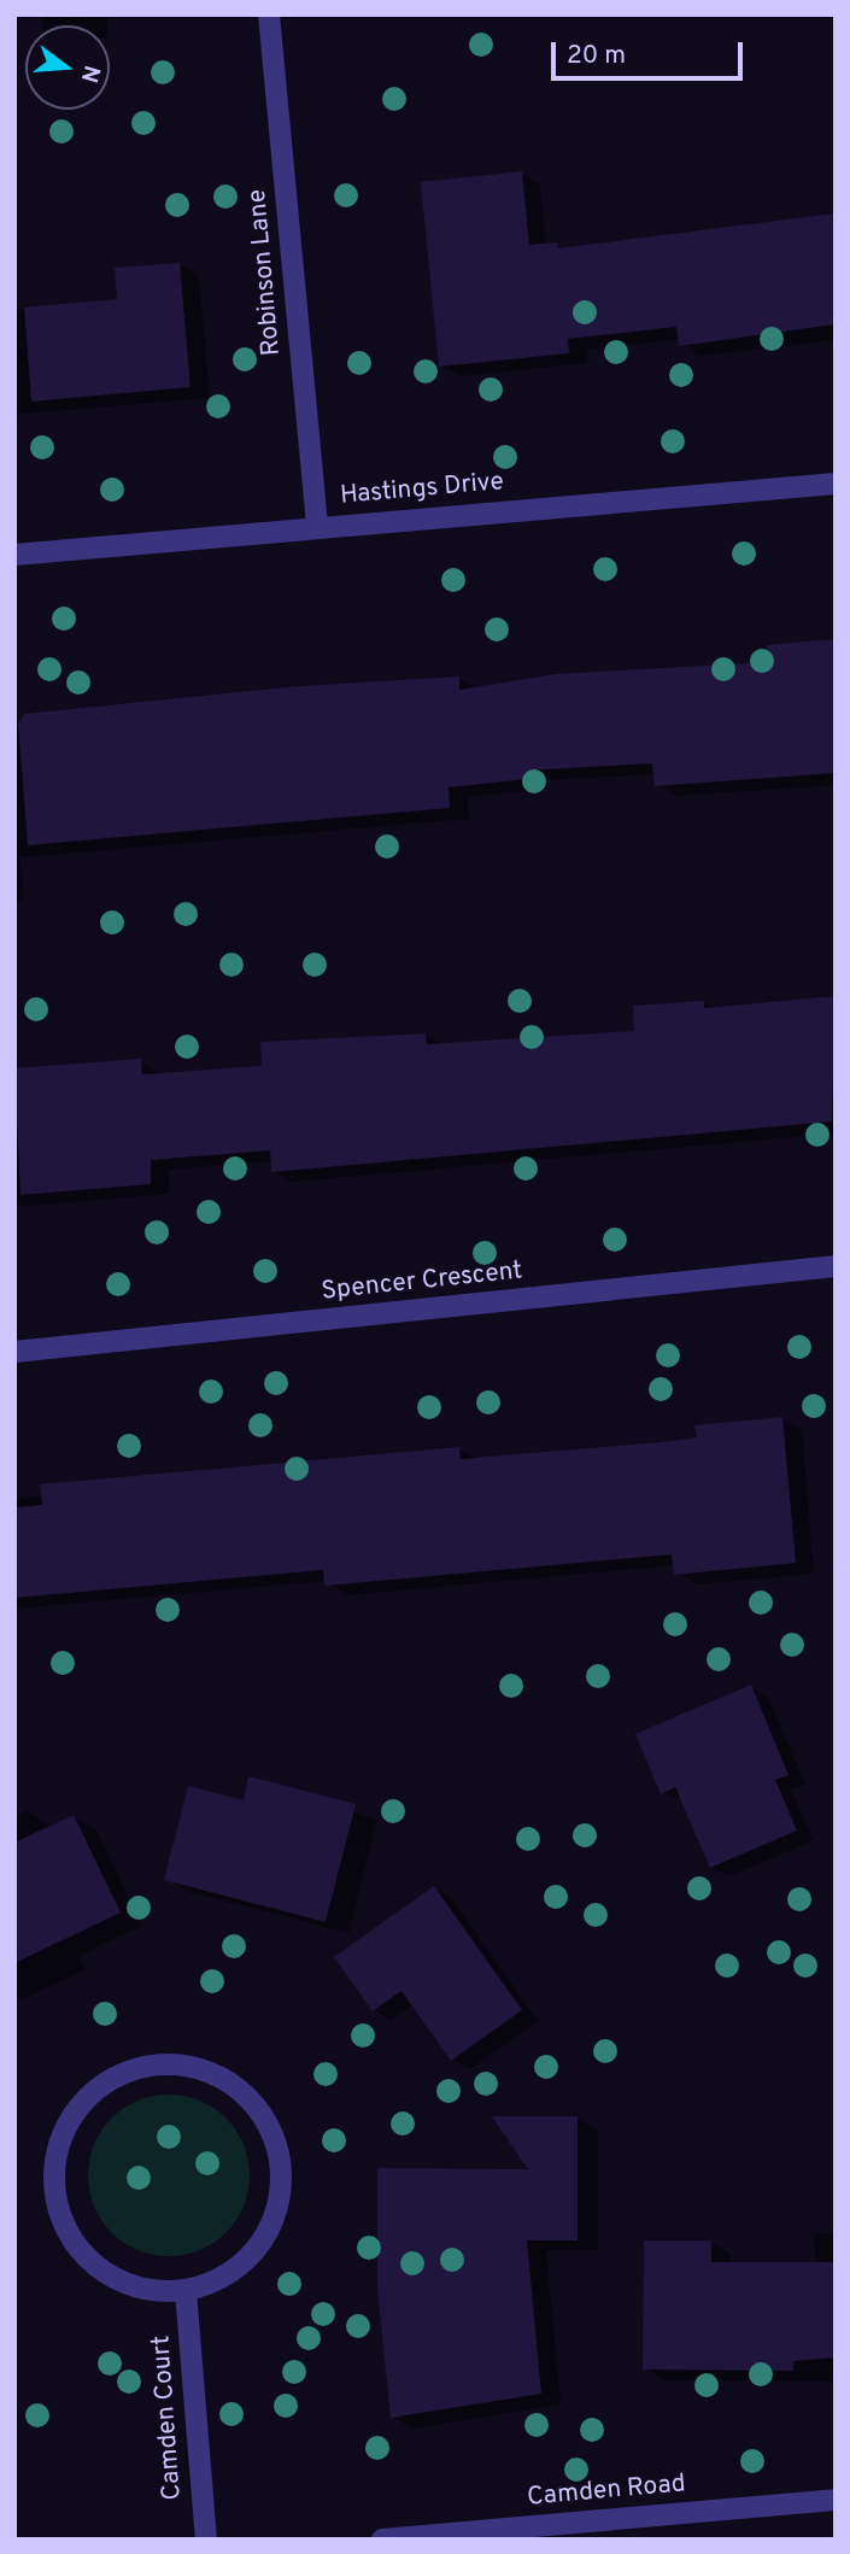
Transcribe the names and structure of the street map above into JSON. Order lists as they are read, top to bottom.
{
  "streets": {
    "street": [
      "Robinson Lane",
      "Hastings Drive",
      "Spencer Crescent",
      "Camden Court",
      "Camden Road"
    ]
  },
  "crossings": [
    ["Robinson Lane", "Hastings Drive"]
  ],
  "scale_bar": "20 m",
  "north": "right"
}
